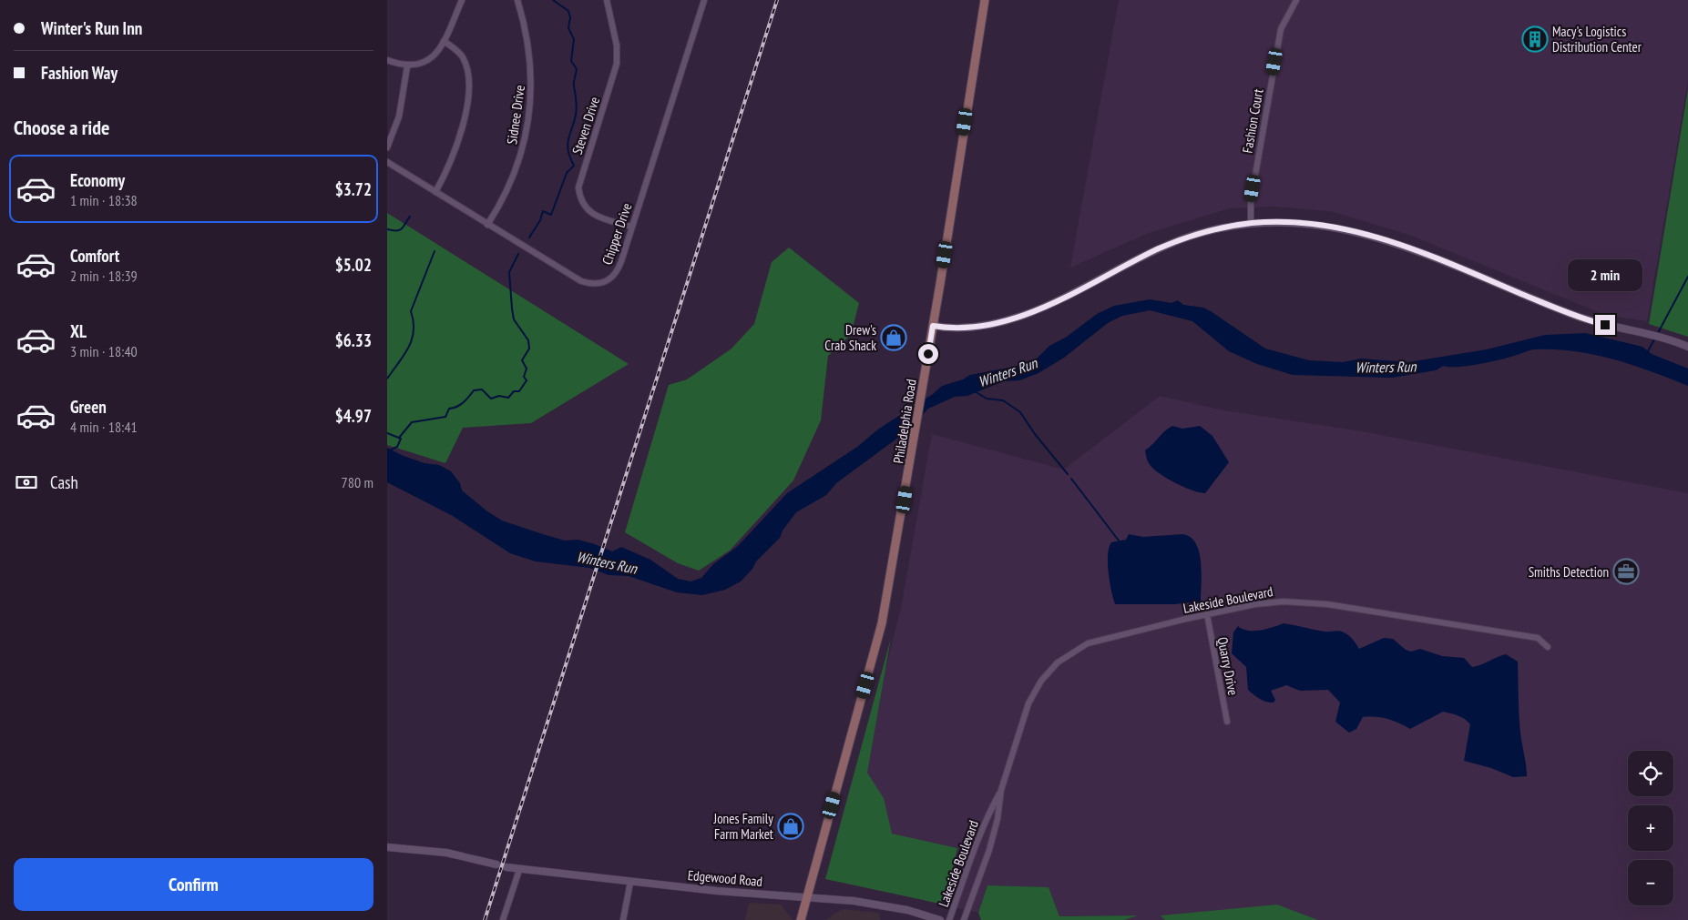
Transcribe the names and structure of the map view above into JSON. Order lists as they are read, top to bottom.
{
  "streets": {
    "main road": ["Philadelphia Road"],
    "street": [
      "Sidnee Drive",
      "Fashion Court",
      "Steven Drive",
      "Chipper Drive",
      "Lakeside Boulevard",
      "Quarry Drive",
      "Edgewood Road"
    ]
  },
  "crossings": [
    ["Sidnee Drive", "Chipper Drive"],
    ["Steven Drive", "Chipper Drive"],
    ["Philadelphia Road", "Edgewood Road"],
    ["Lakeside Boulevard", "Quarry Drive"]
  ],
  "water": ["Winters Run"],
  "places": {
    "building": ["Macy's Logistics Distribution Center"],
    "shop": ["Drew's Crab Shack", "Jones Family Farm Market"],
    "office": ["Smiths Detection"]
  },
  "page": {
    "banner": ["Winter's Run Inn", "Fashion Way"],
    "heading": "Choose a ride",
    "list": [
      {
        "name": "Economy",
        "note": "1 min · 18:38",
        "value": "$3.72"
      },
      {
        "name": "Comfort",
        "note": "2 min · 18:39",
        "value": "$5.02"
      },
      {
        "name": "XL",
        "note": "3 min · 18:40",
        "value": "$6.33"
      },
      {
        "name": "Green",
        "note": "4 min · 18:41",
        "value": "$4.97"
      }
    ],
    "bubble": "2 min",
    "pay": ["Cash", "780 m"],
    "map_buttons": ["+", "−"],
    "buttons": "Confirm"
  }
}
